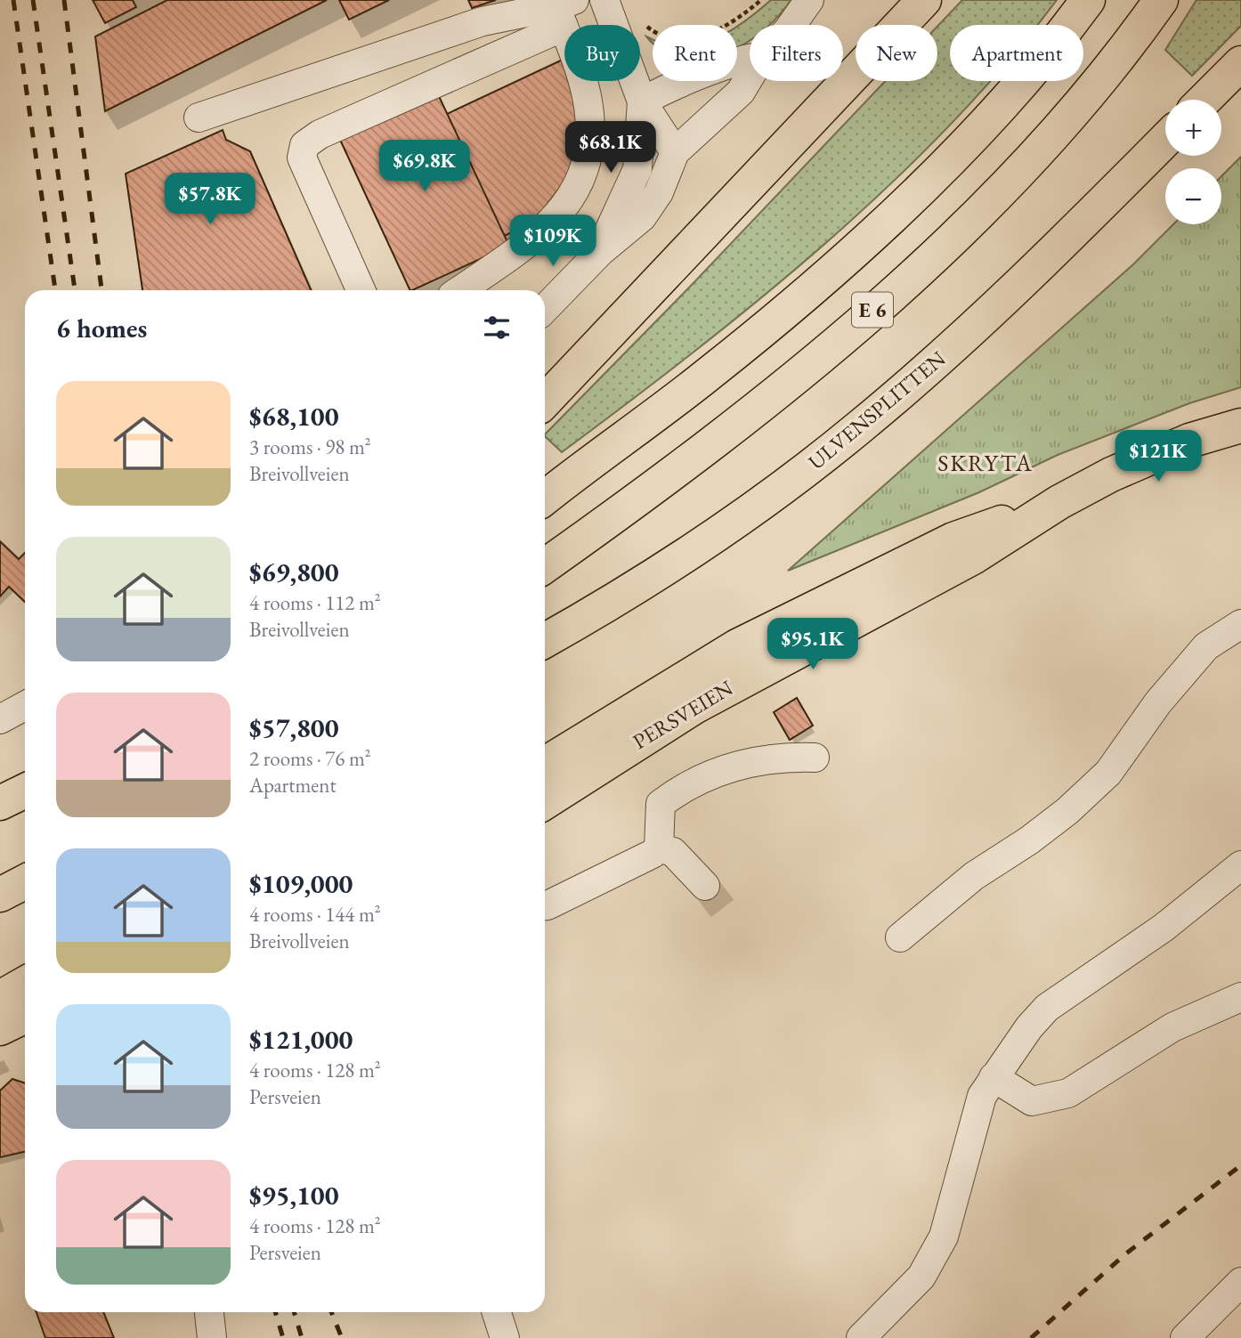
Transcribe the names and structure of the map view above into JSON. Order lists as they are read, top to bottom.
{
  "streets": {
    "main road": ["E 6", "ULVENSPLITTEN", "PERSVEIEN"]
  },
  "districts": ["SKRYTA"],
  "page": {
    "chip": [
      "Buy",
      "Rent",
      "Filters",
      "New",
      "Apartment"
    ],
    "map_buttons": ["+", "−"],
    "price": [
      "$68.1K",
      "$69.8K",
      "$57.8K",
      "$109K",
      "$121K",
      "$95.1K"
    ],
    "heading": "6 homes",
    "list": [
      {
        "name": "$68,100",
        "note": "3 rooms · 98 m² · Breivollveien"
      },
      {
        "name": "$69,800",
        "note": "4 rooms · 112 m² · Breivollveien"
      },
      {
        "name": "$57,800",
        "note": "2 rooms · 76 m² · Apartment"
      },
      {
        "name": "$109,000",
        "note": "4 rooms · 144 m² · Breivollveien"
      },
      {
        "name": "$121,000",
        "note": "4 rooms · 128 m² · Persveien"
      },
      {
        "name": "$95,100",
        "note": "4 rooms · 128 m² · Persveien"
      }
    ]
  }
}
